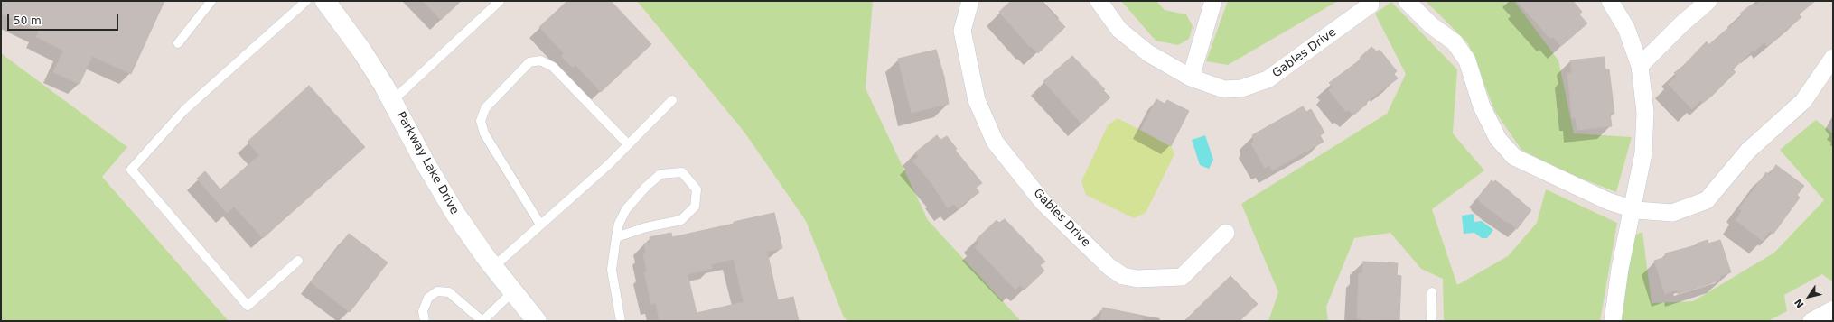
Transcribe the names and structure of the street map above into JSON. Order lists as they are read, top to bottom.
{
  "streets": {
    "street": ["Gables Drive", "Parkway Lake Drive"]
  },
  "scale_bar": "50 m",
  "north": "bottom left"
}
